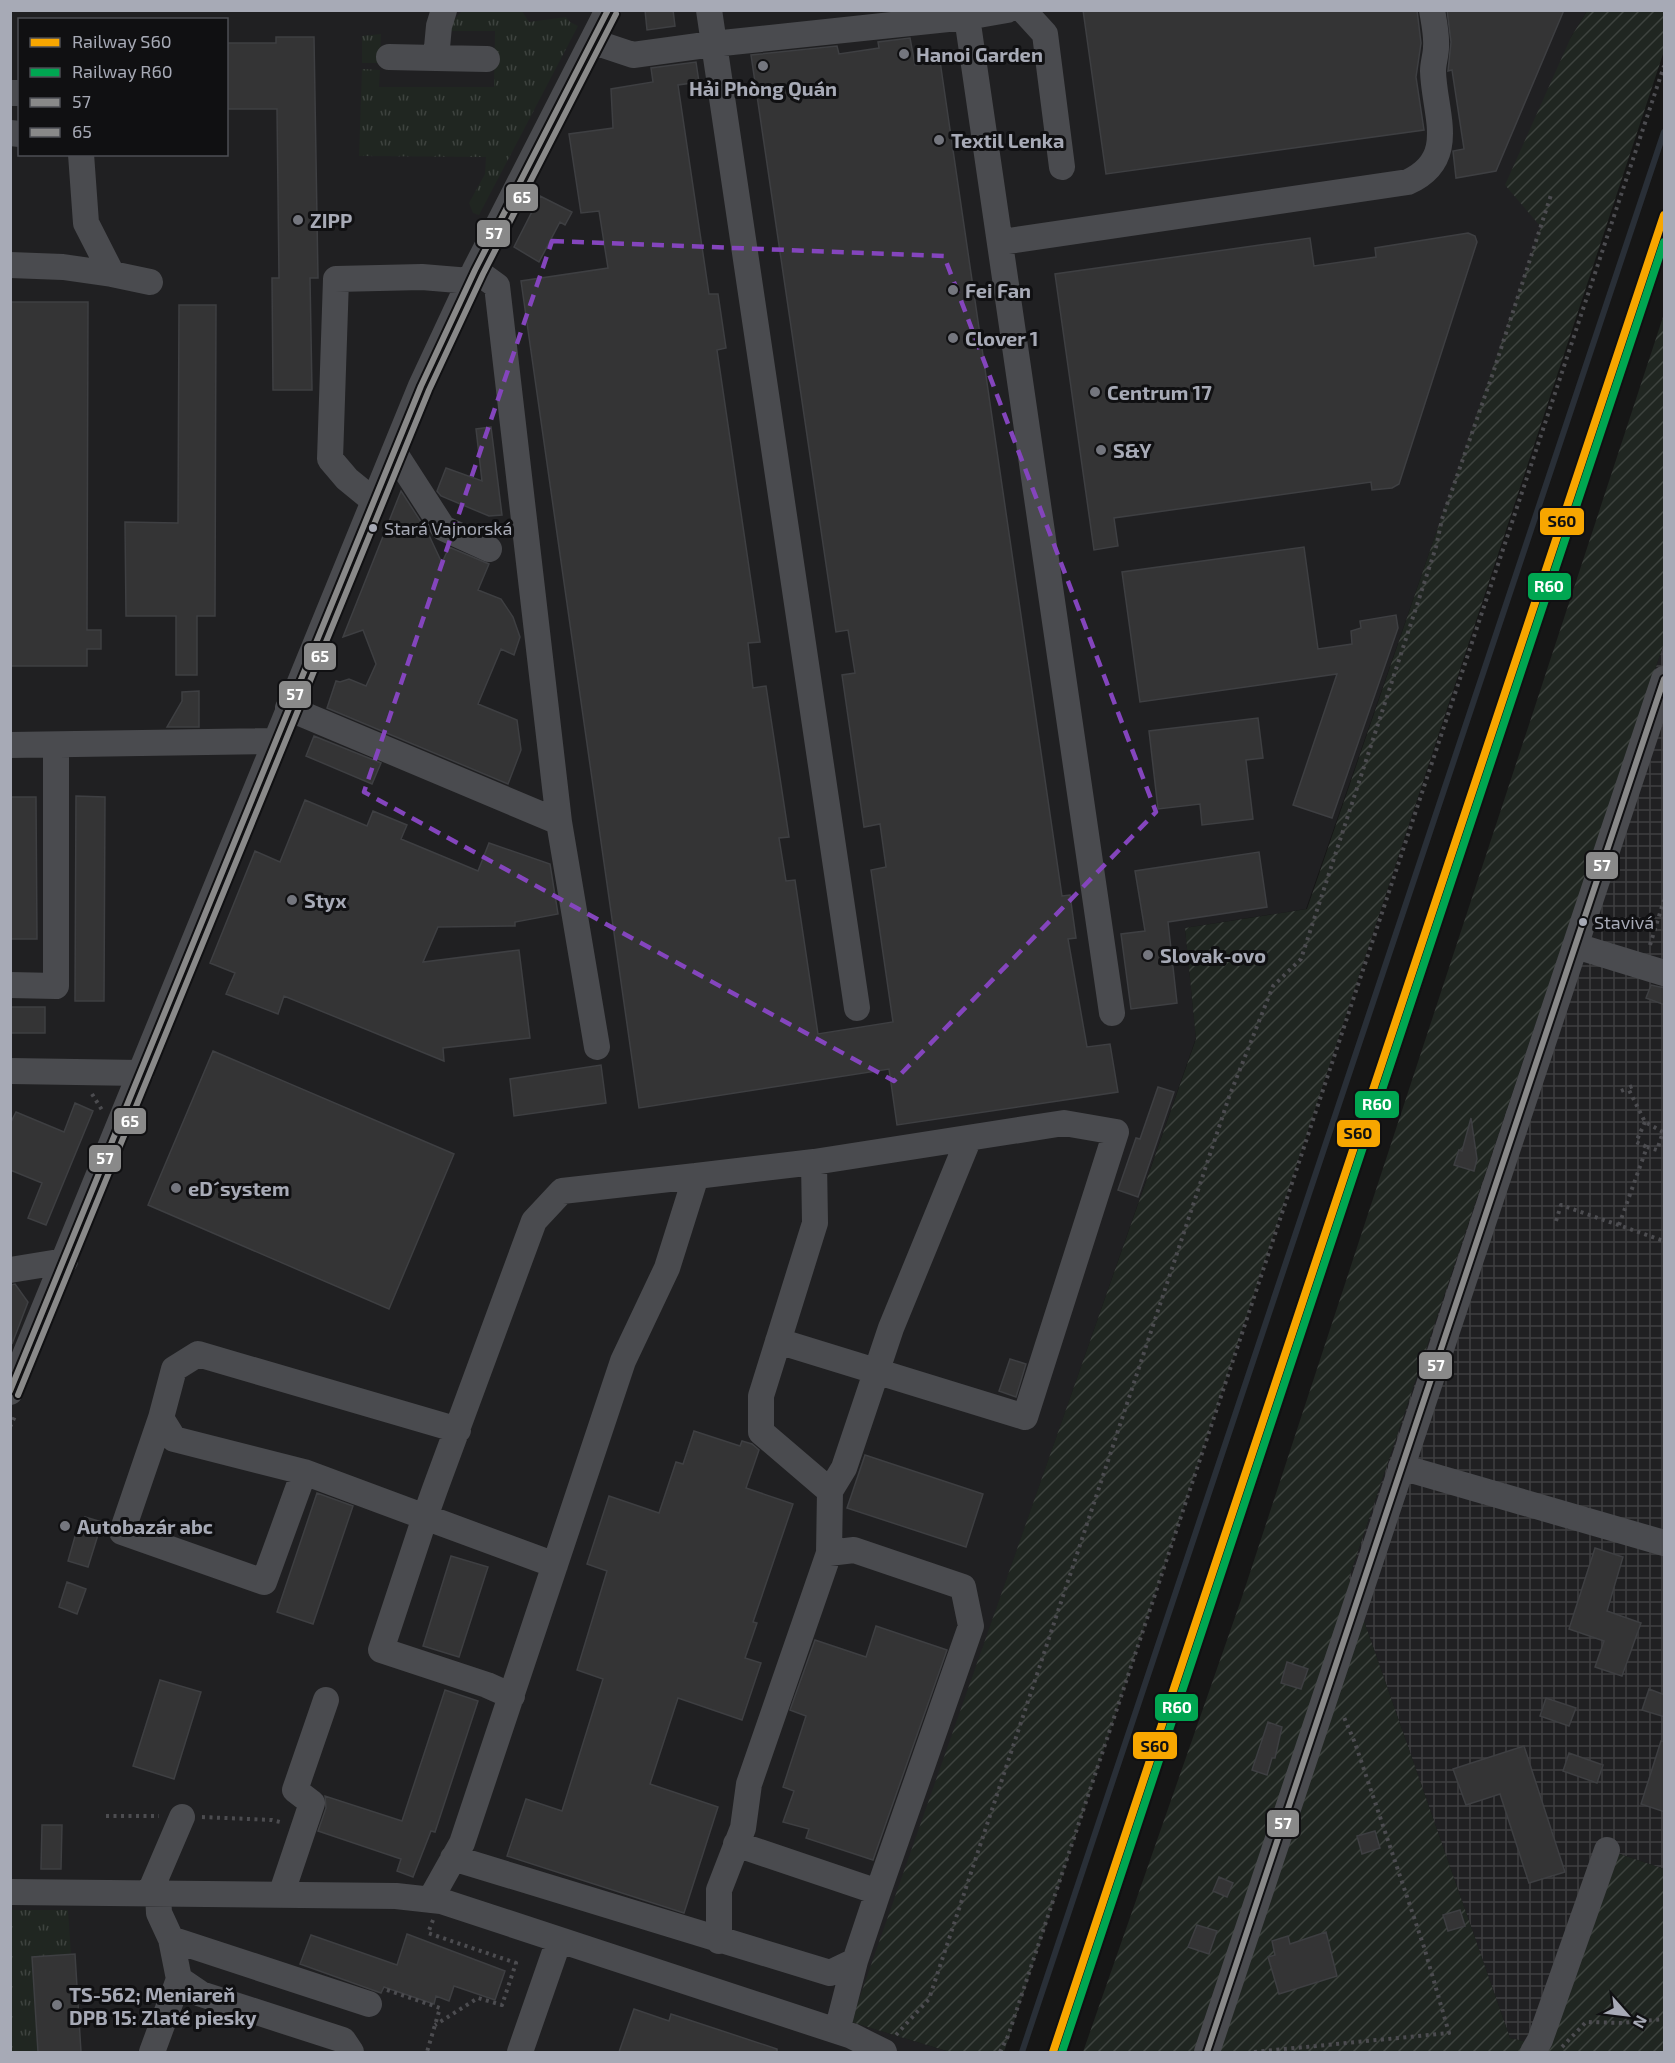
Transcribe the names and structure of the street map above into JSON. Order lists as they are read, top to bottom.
{
  "places": [
    "Hanoi Garden",
    "Hải Phòng Quán",
    "Textil Lenka",
    "ZIPP",
    "Fei Fan",
    "Clover 1",
    "Centrum 17",
    "S&Y",
    "Stará Vajnorská",
    "Styx",
    "Stavivá",
    "Slovak-ovo",
    "eD´system",
    "Autobazár abc",
    "TS-562; Meniareň DPB 15: Zlaté piesky"
  ],
  "lines": [
    "transit line 57",
    "transit line 65",
    "rail line S60",
    "rail line R60"
  ],
  "legend": [
    "Railway S60",
    "Railway R60",
    "57",
    "65"
  ],
  "north": "bottom right"
}
